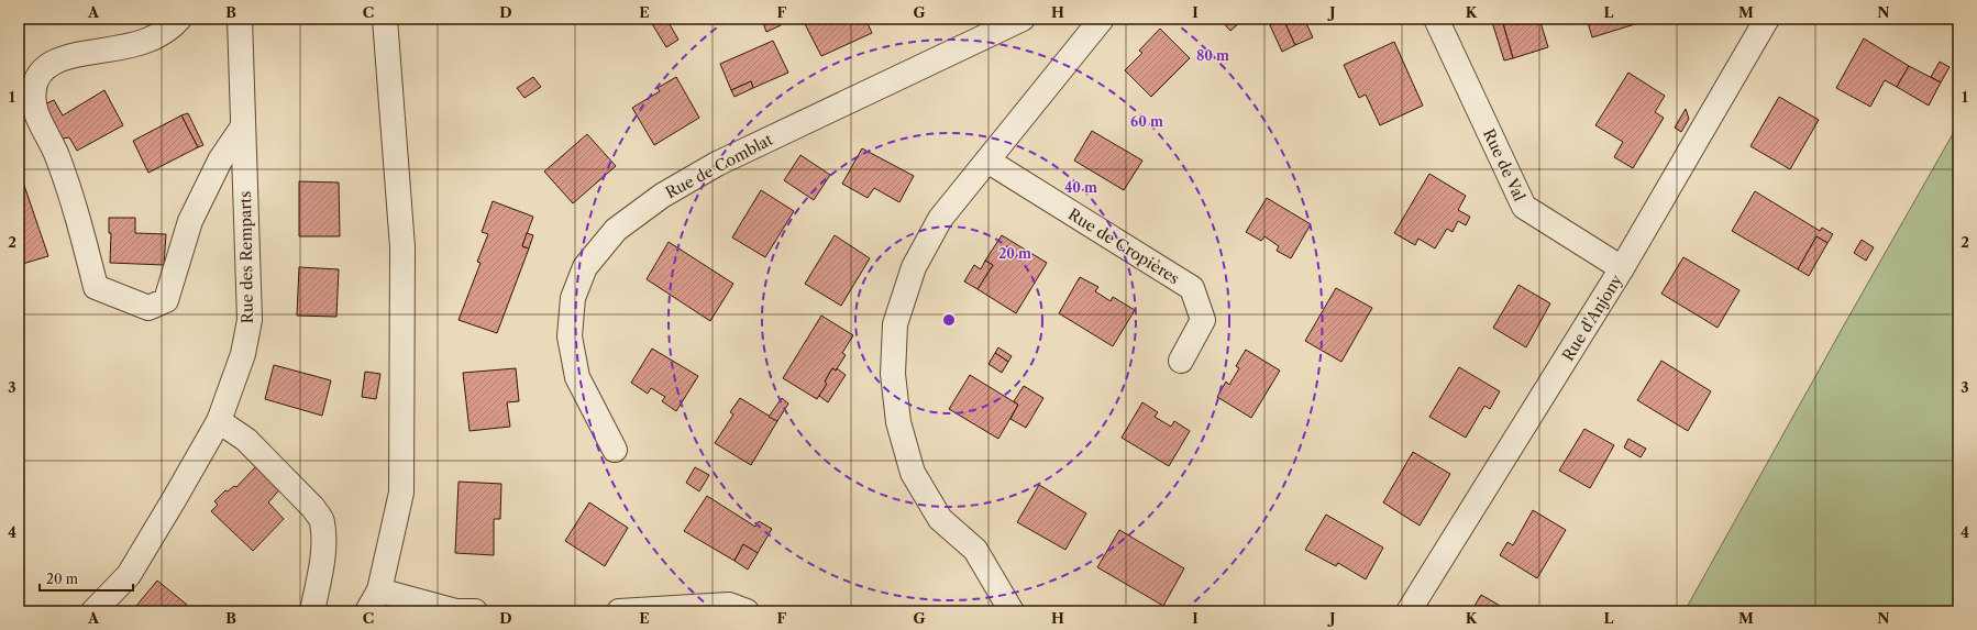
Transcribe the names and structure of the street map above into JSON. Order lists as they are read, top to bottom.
{
  "streets": {
    "street": [
      "Rue de Val",
      "Rue de Comblat",
      "Rue de Cropières",
      "Rue des Remparts",
      "Rue d'Anjony"
    ]
  },
  "crossings": [
    ["Rue de Val", "Rue d'Anjony"]
  ],
  "scale_bar": "20 m",
  "grid": {
    "columns": [
      "A",
      "B",
      "C",
      "D",
      "E",
      "F",
      "G",
      "H",
      "I",
      "J",
      "K",
      "L",
      "M",
      "N"
    ],
    "rows": [
      "1",
      "2",
      "3",
      "4"
    ]
  },
  "rings": [
    "80 m",
    "60 m",
    "40 m",
    "20 m"
  ]
}
